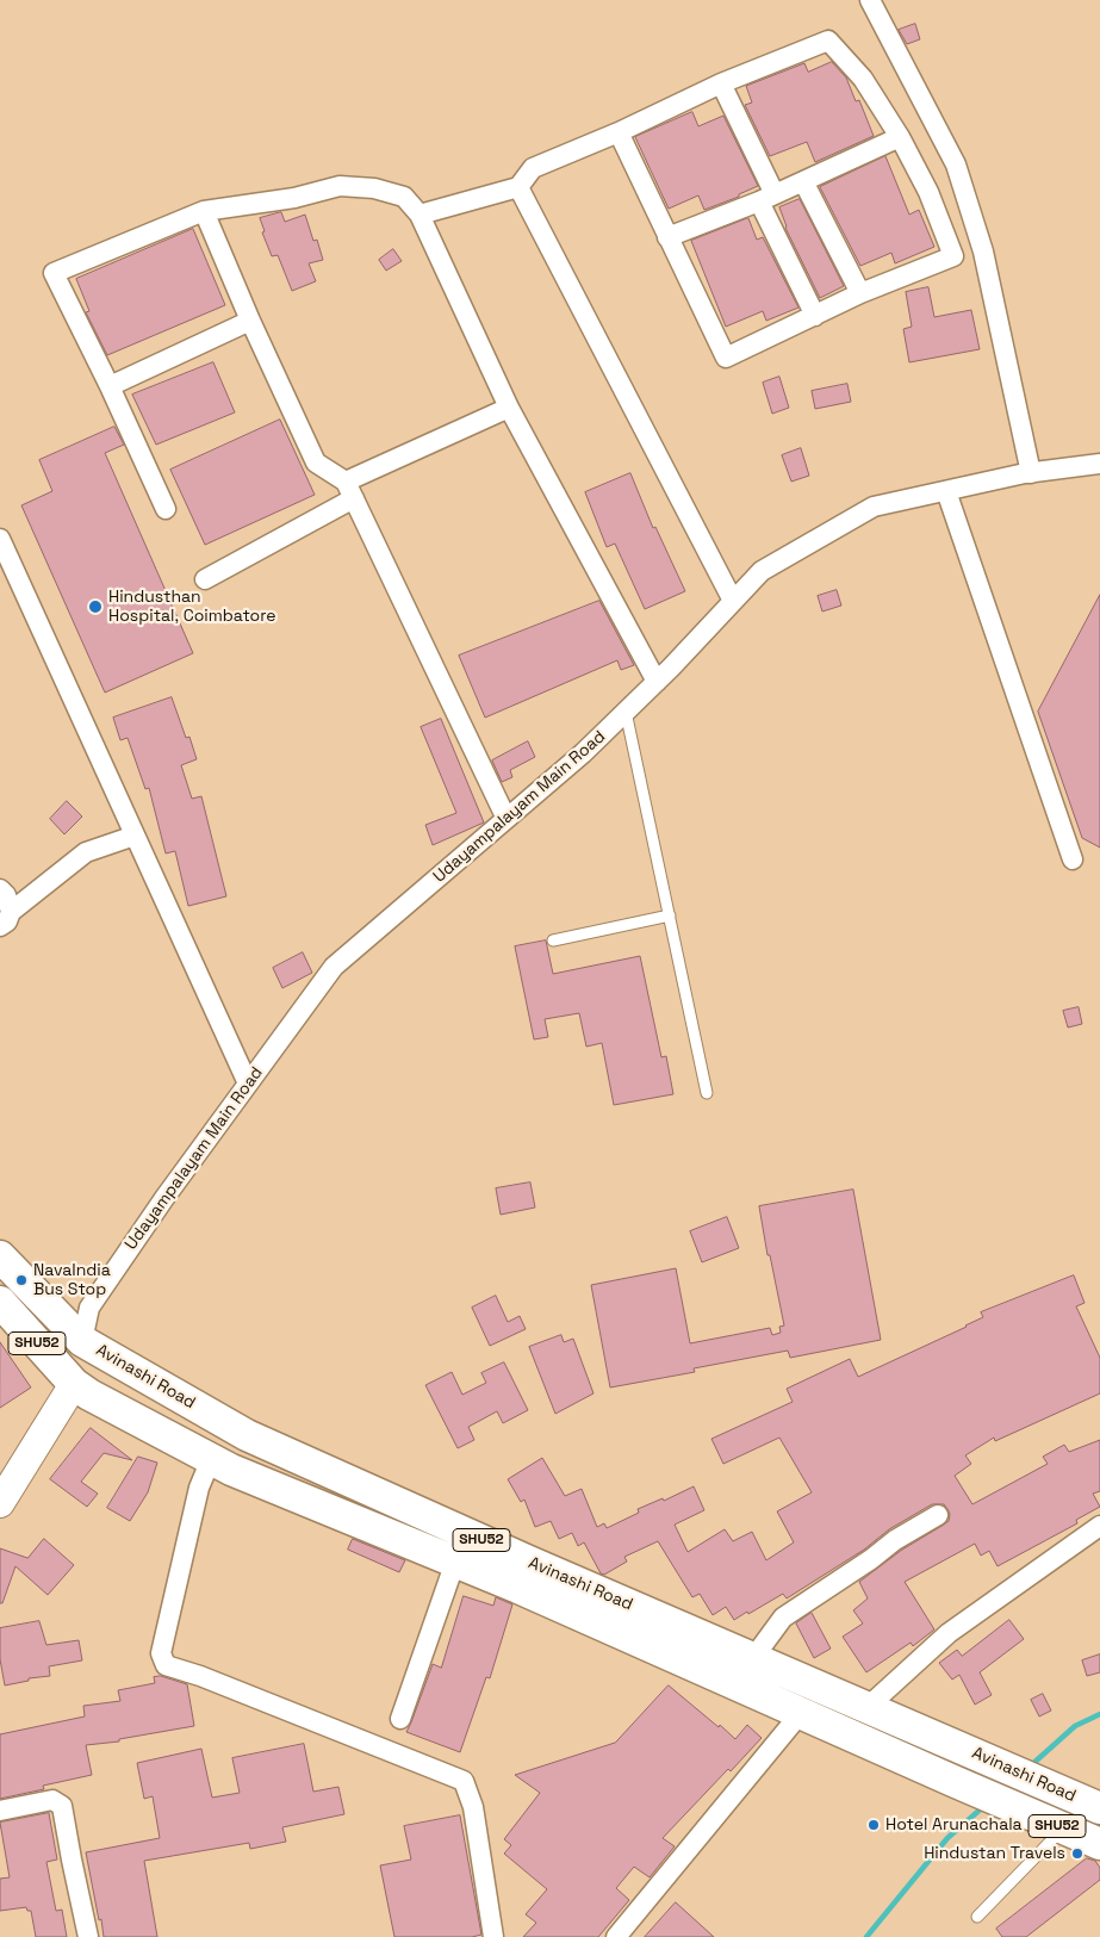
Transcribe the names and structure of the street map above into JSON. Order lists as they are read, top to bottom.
{
  "streets": {
    "main road": ["SHU52", "Avinashi Road"],
    "street": ["Udayampalayam Main Road"]
  },
  "crossings": [
    ["Udayampalayam Main Road", "Avinashi Road"]
  ],
  "places": [
    "Hindusthan Hospital, Coimbatore",
    "NavaIndia Bus Stop",
    "Hotel Arunachala",
    "Hindustan Travels"
  ]
}
